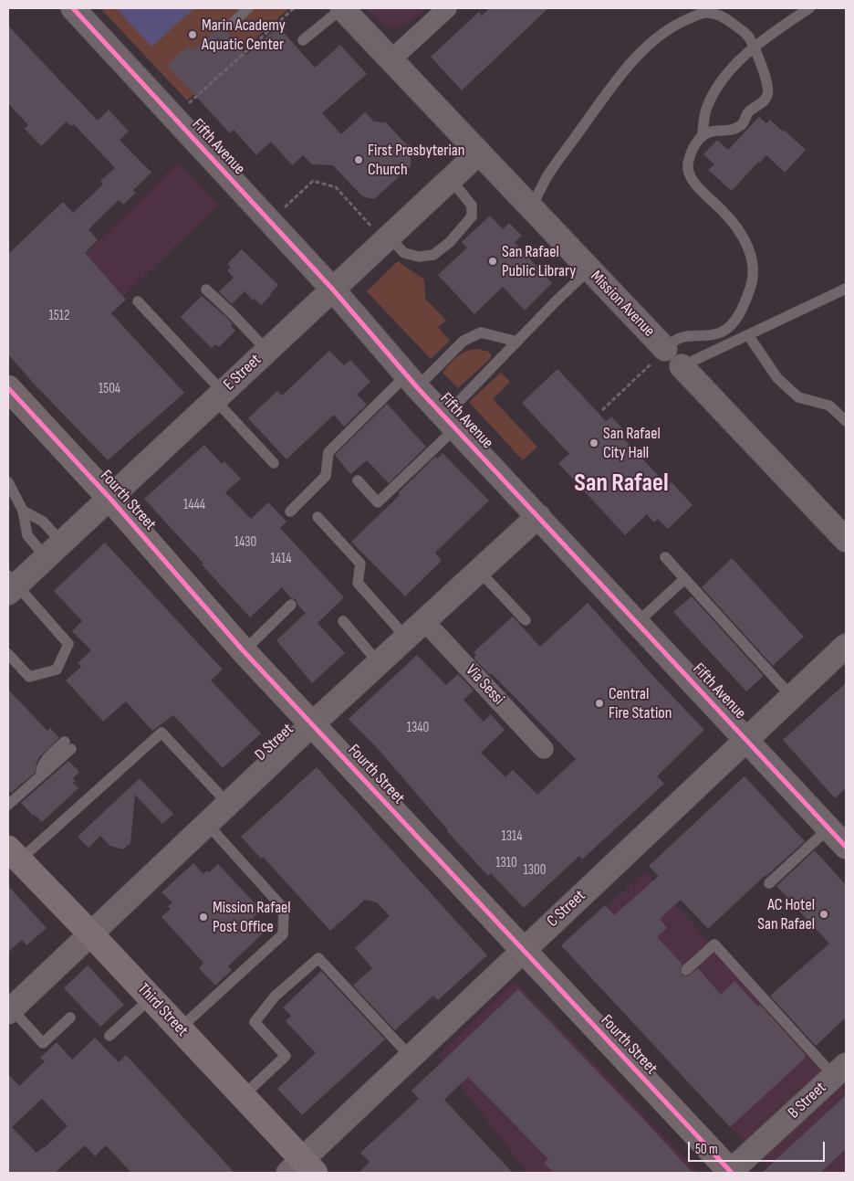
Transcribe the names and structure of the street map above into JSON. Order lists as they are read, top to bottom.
{
  "streets": {
    "main road": ["Fourth Street", "Third Street"],
    "street": [
      "Fifth Avenue",
      "Mission Avenue",
      "E Street",
      "Via Sessi",
      "D Street",
      "C Street",
      "B Street"
    ]
  },
  "crossings": [
    ["Fifth Avenue", "E Street"],
    ["Fifth Avenue", "D Street"],
    ["Fifth Avenue", "C Street"],
    ["Mission Avenue", "E Street"],
    ["E Street", "Fourth Street"],
    ["Fourth Street", "D Street"],
    ["Fourth Street", "C Street"],
    ["Fourth Street", "B Street"],
    ["Via Sessi", "D Street"],
    ["D Street", "Third Street"],
    ["C Street", "Third Street"]
  ],
  "districts": ["San Rafael"],
  "places": [
    "Marin Academy Aquatic Center",
    "First Presbyterian Church",
    "San Rafael Public Library",
    "San Rafael City Hall",
    "Central Fire Station",
    "AC Hotel San Rafael",
    "Mission Rafael Post Office"
  ],
  "house_numbers": [
    "1512",
    "1504",
    "1444",
    "1430",
    "1414",
    "1340",
    "1314",
    "1310",
    "1300"
  ],
  "scale_bar": "50 m"
}
